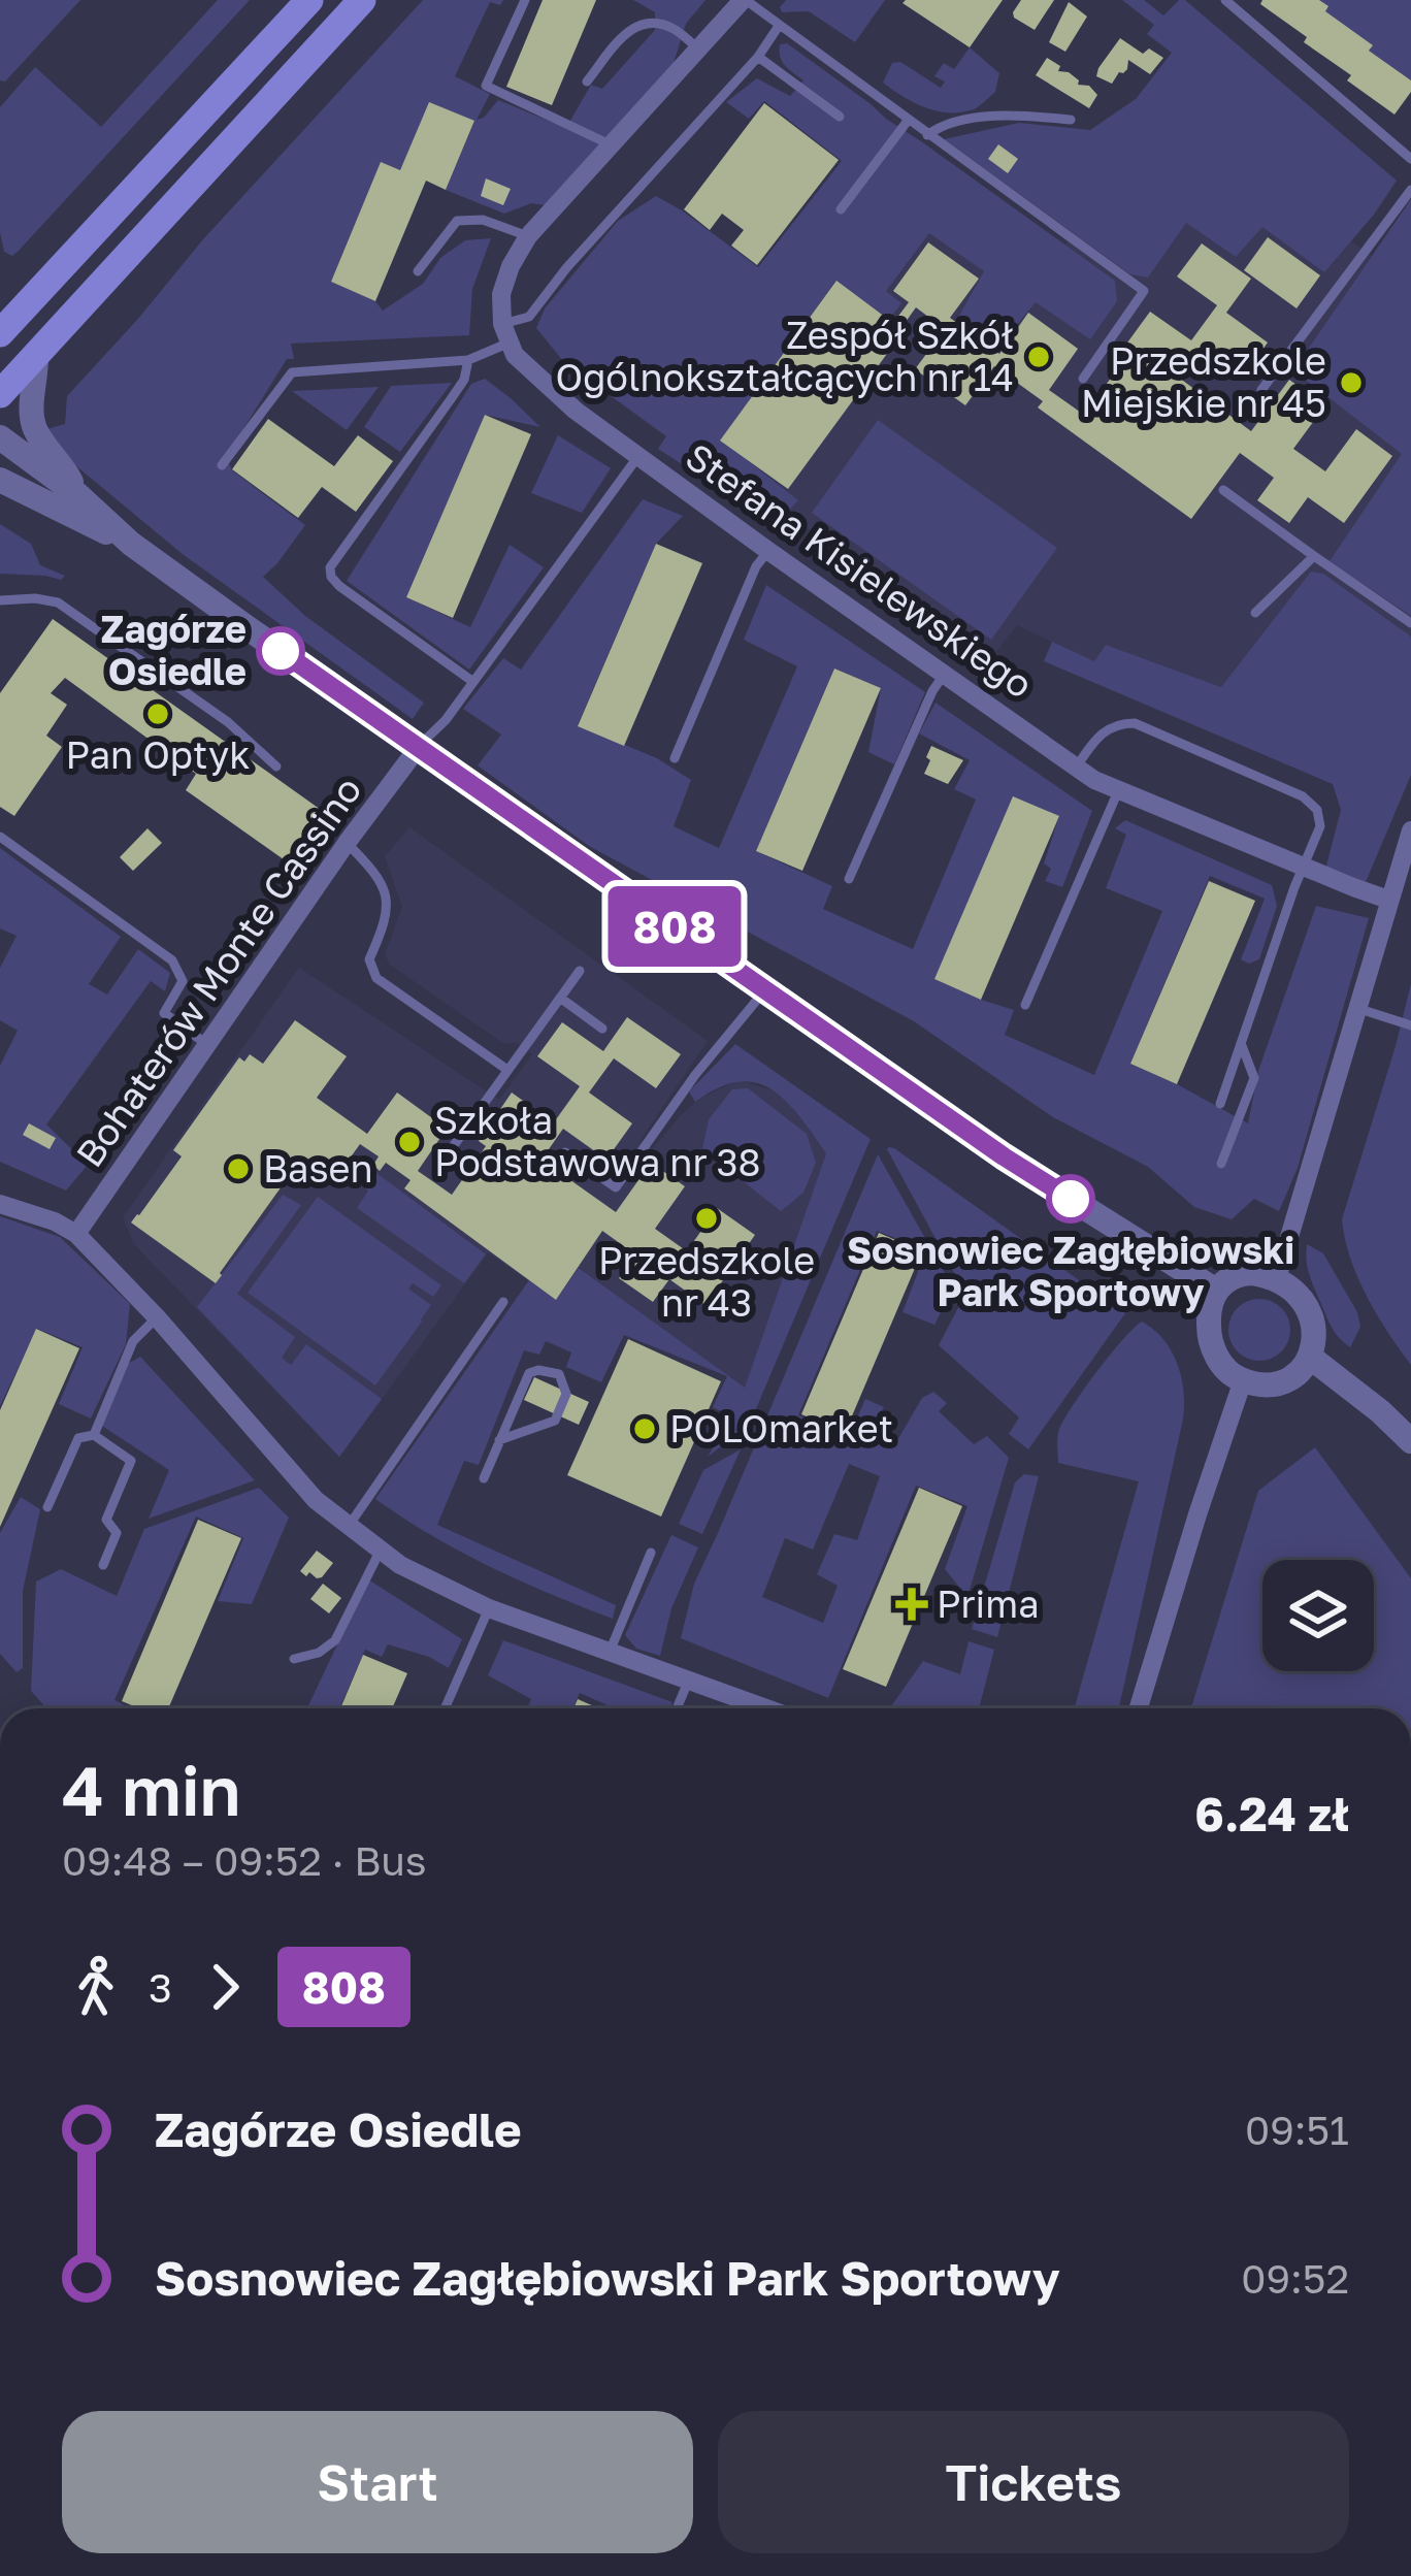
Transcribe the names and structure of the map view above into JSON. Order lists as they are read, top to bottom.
{
  "streets": {
    "street": ["Stefana Kisielewskiego", "Bohaterów Monte Cassino"]
  },
  "places": {
    "other": [
      "Zespół Szkół Ogólnokształcących nr 14",
      "Przedszkole Miejskie nr 45",
      "Zagórze Osiedle",
      "Pan Optyk",
      "Szkoła Podstawowa nr 38",
      "Basen",
      "Sosnowiec Zagłębiowski Park Sportowy",
      "Przedszkole nr 43",
      "POLOmarket"
    ],
    "health": ["Prima"]
  },
  "lines": ["bus line 808"],
  "page": {
    "on_map": "808",
    "heading": ["4 min", "09:48 – 09:52 · Bus", "6.24 zł"],
    "legs": ["3", "808"],
    "list": [
      {
        "name": "Zagórze Osiedle",
        "value": "09:51"
      },
      {
        "name": "Sosnowiec Zagłębiowski Park Sportowy",
        "value": "09:52"
      }
    ],
    "buttons": ["Start", "Tickets"]
  }
}
